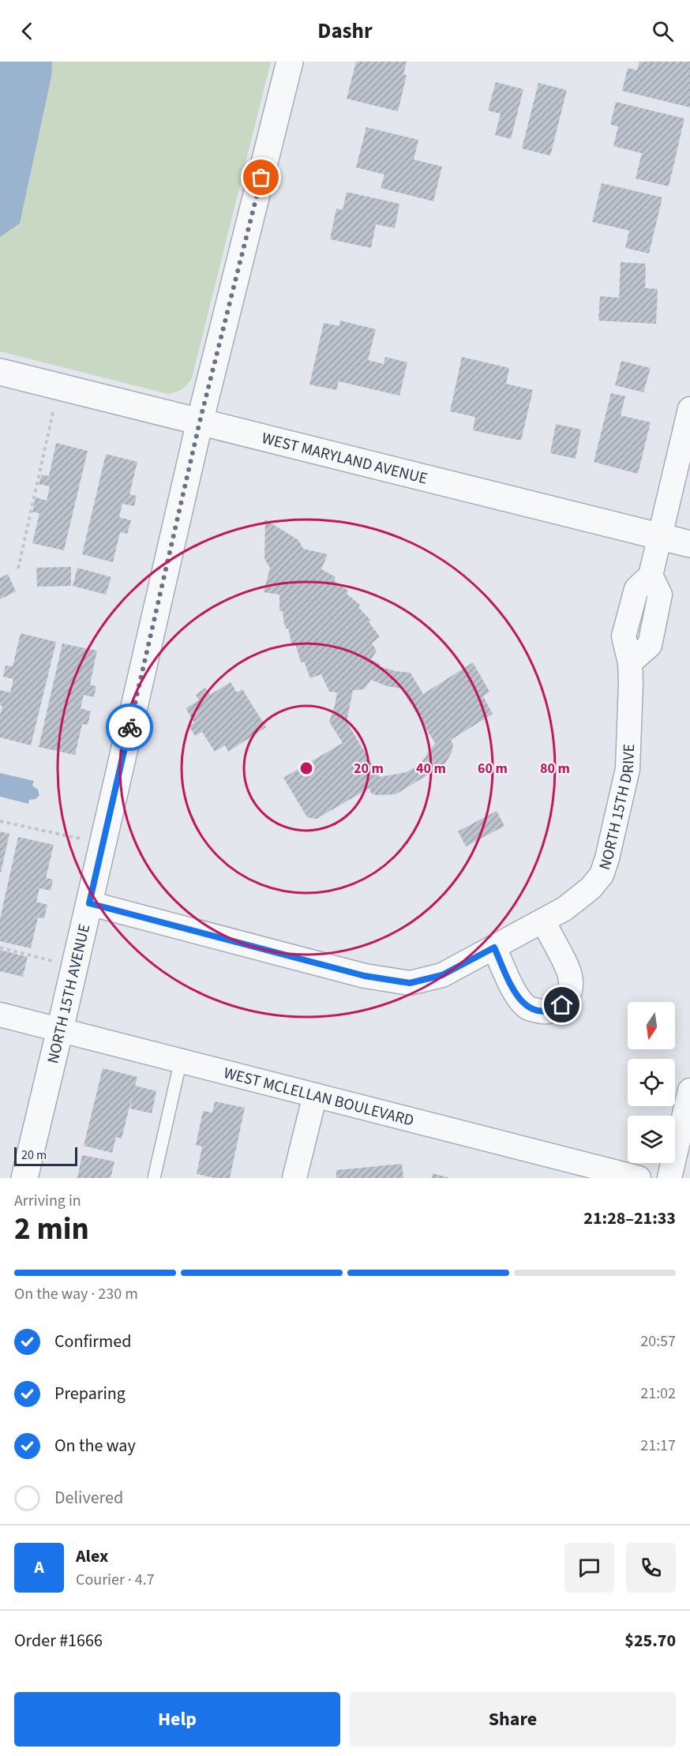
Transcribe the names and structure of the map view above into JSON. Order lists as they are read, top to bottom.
{
  "streets": {
    "street": [
      "WEST MARYLAND AVENUE",
      "NORTH 15TH DRIVE",
      "NORTH 15TH AVENUE",
      "WEST MCLELLAN BOULEVARD"
    ]
  },
  "crossings": [
    ["WEST MARYLAND AVENUE", "NORTH 15TH DRIVE"],
    ["WEST MARYLAND AVENUE", "NORTH 15TH AVENUE"],
    ["NORTH 15TH DRIVE", "NORTH 15TH AVENUE"],
    ["NORTH 15TH AVENUE", "WEST MCLELLAN BOULEVARD"]
  ],
  "scale_bar": "20 m",
  "north": "bottom",
  "page": {
    "header": "Dashr",
    "scale": "20 m",
    "heading": ["2 min", "Arriving in", "21:28–21:33"],
    "panel": [
      "Alex",
      "Courier · 4.7",
      "Order #1666",
      "$25.70"
    ],
    "bar": "On the way · 230 m",
    "list": [
      ["Confirmed", "20:57"],
      ["Preparing", "21:02"],
      ["On the way", "21:17"],
      "Delivered"
    ],
    "round": "A",
    "buttons": ["Help", "Share"]
  },
  "rings": [
    "20 m",
    "40 m",
    "60 m",
    "80 m"
  ]
}
